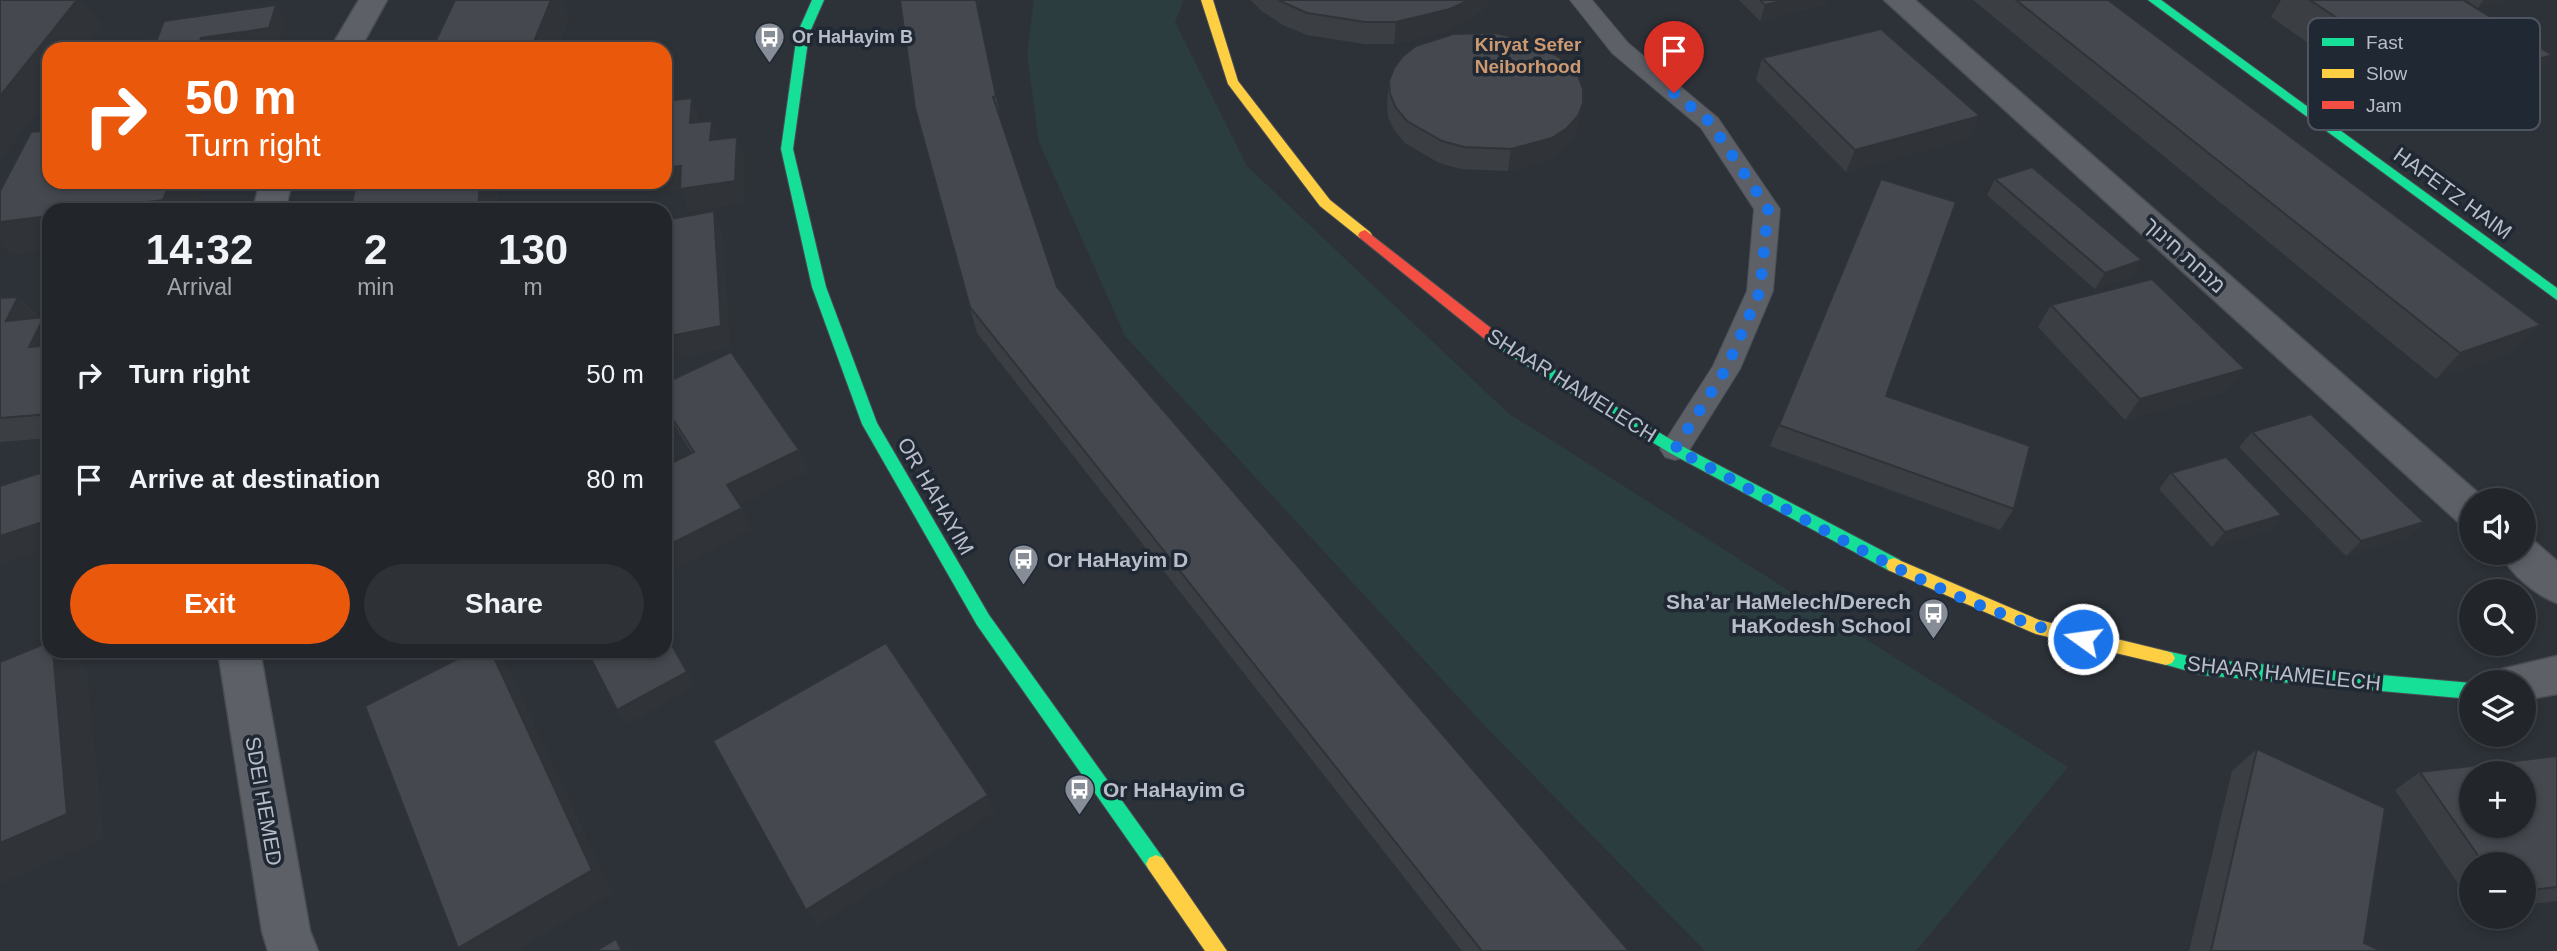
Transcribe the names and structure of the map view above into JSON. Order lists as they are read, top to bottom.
{
  "streets": {
    "street": [
      "HAFETZ HAIM",
      "מנחת חינוך",
      "SHAAR HAMELECH",
      "OR HAHAYIM",
      "SDEI HEMED"
    ]
  },
  "districts": ["Kiryat Sefer Neiborhood"],
  "places": {
    "bus stop": [
      "Or HaHayim B",
      "Or HaHayim D",
      "Sha’ar HaMelech/Derech HaKodesh School",
      "Or HaHayim G"
    ]
  },
  "legend": ["Fast", "Slow", "Jam"],
  "page": {
    "turn": ["50 m", "Turn right"],
    "eta": [
      "14:32",
      "Arrival",
      "2",
      "min",
      "130",
      "m"
    ],
    "list": [
      {
        "name": "Turn right",
        "value": "50 m"
      },
      {
        "name": "Arrive at destination",
        "value": "80 m"
      }
    ],
    "map_buttons": ["+", "−"],
    "buttons": ["Exit", "Share"]
  }
}
